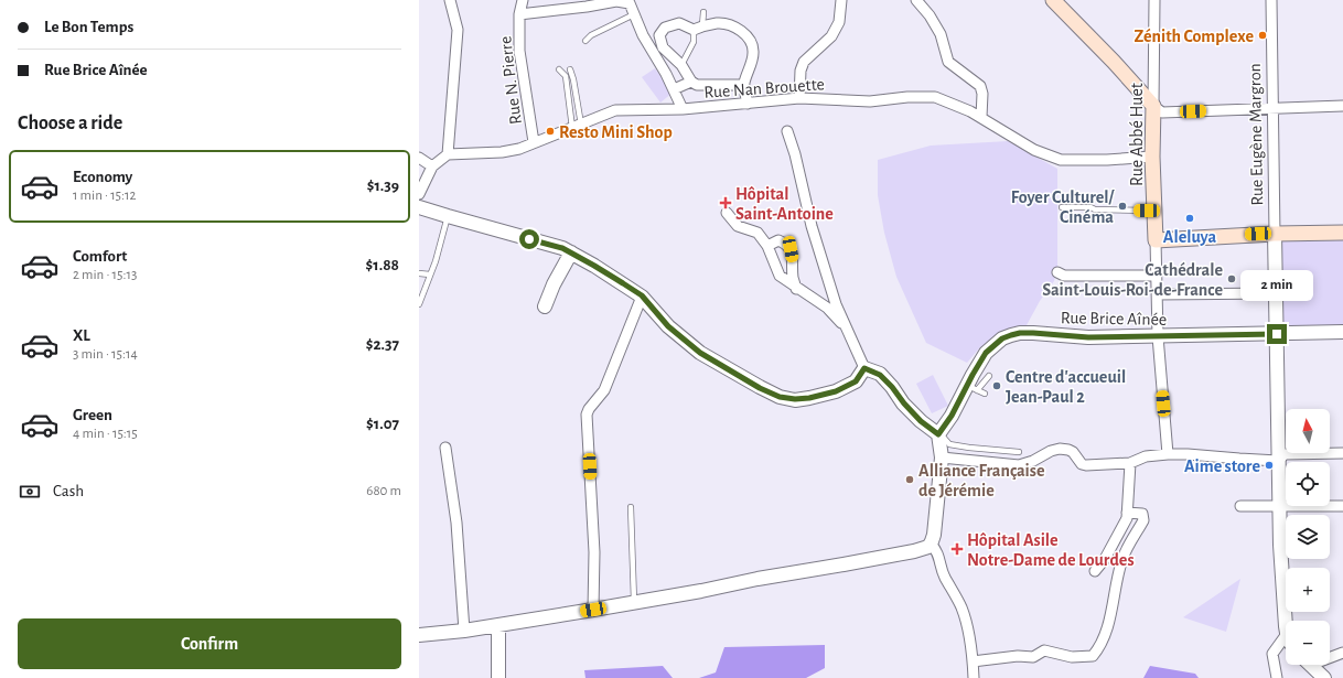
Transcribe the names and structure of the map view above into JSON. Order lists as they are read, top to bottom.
{
  "streets": {
    "main road": ["Rue Abbé Huet"],
    "street": [
      "Rue N. Pierre",
      "Rue Nan Brouette",
      "Rue Eugène Margron",
      "Rue Brice Aînée"
    ]
  },
  "crossings": [
    ["Rue N. Pierre", "Rue Nan Brouette"],
    ["Rue Nan Brouette", "Rue Abbé Huet"],
    ["Rue Abbé Huet", "Rue Brice Aînée"],
    ["Rue Eugène Margron", "Rue Brice Aînée"]
  ],
  "places": {
    "other": [
      "Zénith Complexe",
      "Resto Mini Shop",
      "Foyer Culturel/ Cinéma",
      "Aleluya",
      "Cathédrale Saint-Louis-Roi-de-France",
      "Centre d'accueuil Jean-Paul 2",
      "Aime store",
      "Alliance Française de Jérémie"
    ],
    "health": ["Hôpital Saint-Antoine", "Hôpital Asile Notre-Dame de Lourdes"]
  },
  "north": "top",
  "page": {
    "banner": ["Le Bon Temps", "Rue Brice Aînée"],
    "heading": "Choose a ride",
    "list": [
      {
        "name": "Economy",
        "note": "1 min · 15:12",
        "value": "$1.39"
      },
      {
        "name": "Comfort",
        "note": "2 min · 15:13",
        "value": "$1.88"
      },
      {
        "name": "XL",
        "note": "3 min · 15:14",
        "value": "$2.37"
      },
      {
        "name": "Green",
        "note": "4 min · 15:15",
        "value": "$1.07"
      }
    ],
    "bubble": "2 min",
    "map_buttons": ["+", "−"],
    "pay": ["Cash", "680 m"],
    "buttons": "Confirm"
  }
}
